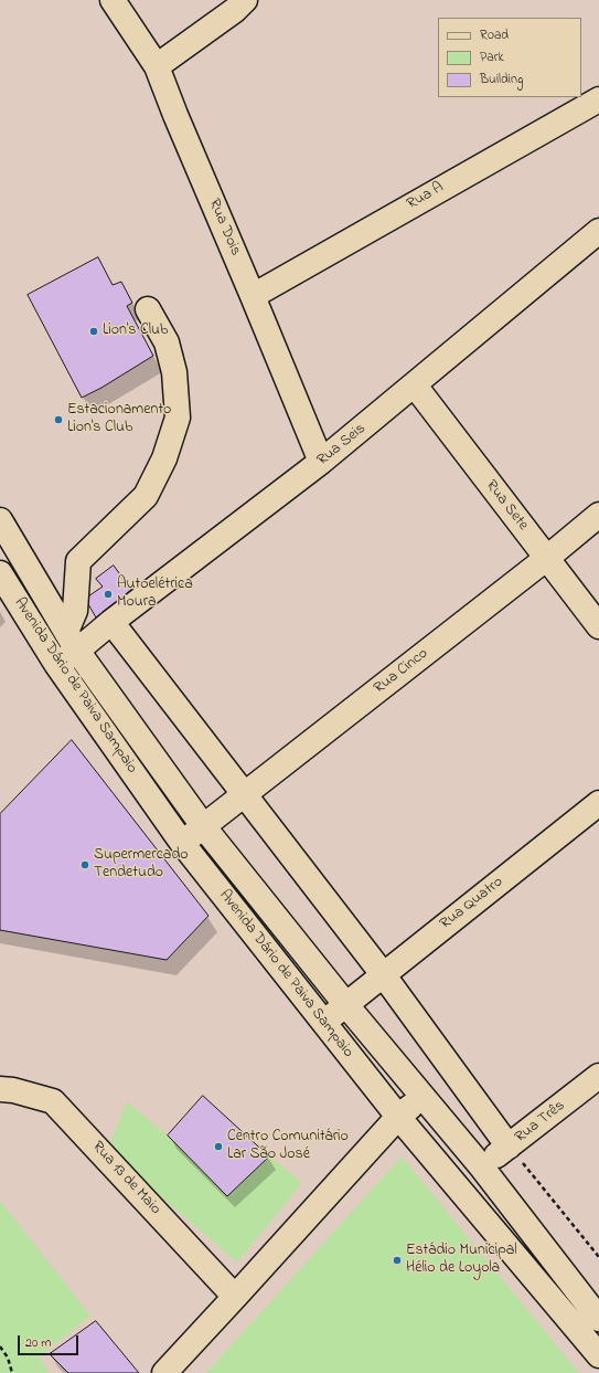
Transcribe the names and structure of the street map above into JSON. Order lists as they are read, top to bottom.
{
  "streets": {
    "street": [
      "Rua A",
      "Rua Dois",
      "Rua Seis",
      "Rua Sete",
      "Rua Cinco",
      "Avenida Dário de Paiva Sampaio",
      "Rua Quatro",
      "Rua Três",
      "Rua 13 de Maio"
    ]
  },
  "crossings": [
    ["Rua A", "Rua Dois"],
    ["Rua Dois", "Rua Seis"],
    ["Rua Seis", "Rua Sete"],
    ["Rua Seis", "Avenida Dário de Paiva Sampaio"],
    ["Rua Sete", "Rua Cinco"],
    ["Rua Cinco", "Avenida Dário de Paiva Sampaio"],
    ["Avenida Dário de Paiva Sampaio", "Rua Quatro"]
  ],
  "places": [
    "Lion's Club",
    "Estacionamento Lion's Club",
    "Autoelétrica Moura",
    "Supermercado Tendetudo",
    "Centro Comunitário Lar São José",
    "Estádio Municipal Hélio de Loyola"
  ],
  "legend": ["Road", "Park", "Building"],
  "scale_bar": "20 m"
}
